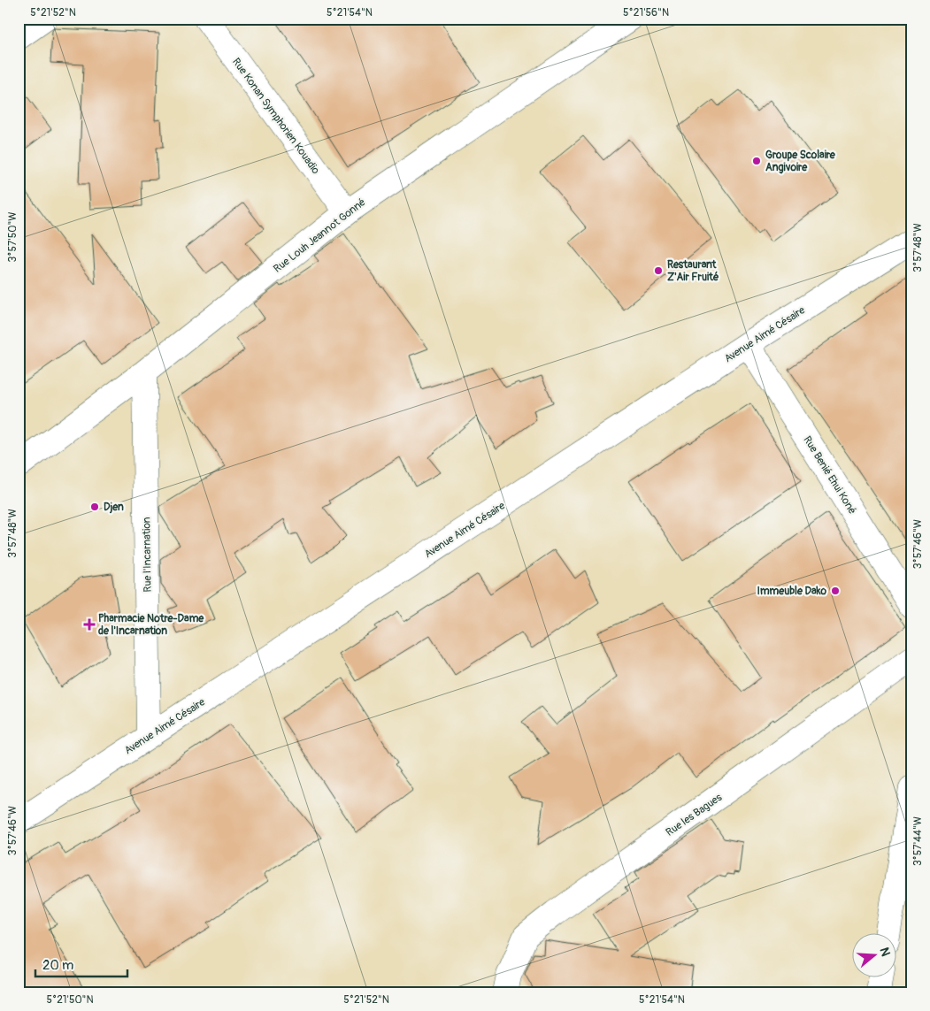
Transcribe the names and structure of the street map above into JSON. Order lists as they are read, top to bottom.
{
  "streets": {
    "street": [
      "Rue Konan Symphorien Kouadio",
      "Rue Louh Jeannot Gonné",
      "Avenue Aimé Césaire",
      "Rue Benié Ehui Koné",
      "Rue l'Incarnation",
      "Rue les Bagues"
    ]
  },
  "crossings": [
    ["Rue Konan Symphorien Kouadio", "Rue Louh Jeannot Gonné"],
    ["Rue Louh Jeannot Gonné", "Rue l'Incarnation"],
    ["Avenue Aimé Césaire", "Rue Benié Ehui Koné"],
    ["Avenue Aimé Césaire", "Rue l'Incarnation"]
  ],
  "places": {
    "other": [
      "Groupe Scolaire Angivoire",
      "Restaurant Z'Air Fruité",
      "Djen",
      "Immeuble Dako"
    ],
    "health": ["Pharmacie Notre-Dame de l'Incarnation"]
  },
  "scale_bar": "20 m",
  "north": "right",
  "coordinates": [
    "5°21'52\"N",
    "5°21'54\"N",
    "5°21'56\"N",
    "3°57'50\"W",
    "3°57'48\"W",
    "3°57'46\"W",
    "3°57'44\"W",
    "5°21'50\"N"
  ]
}
